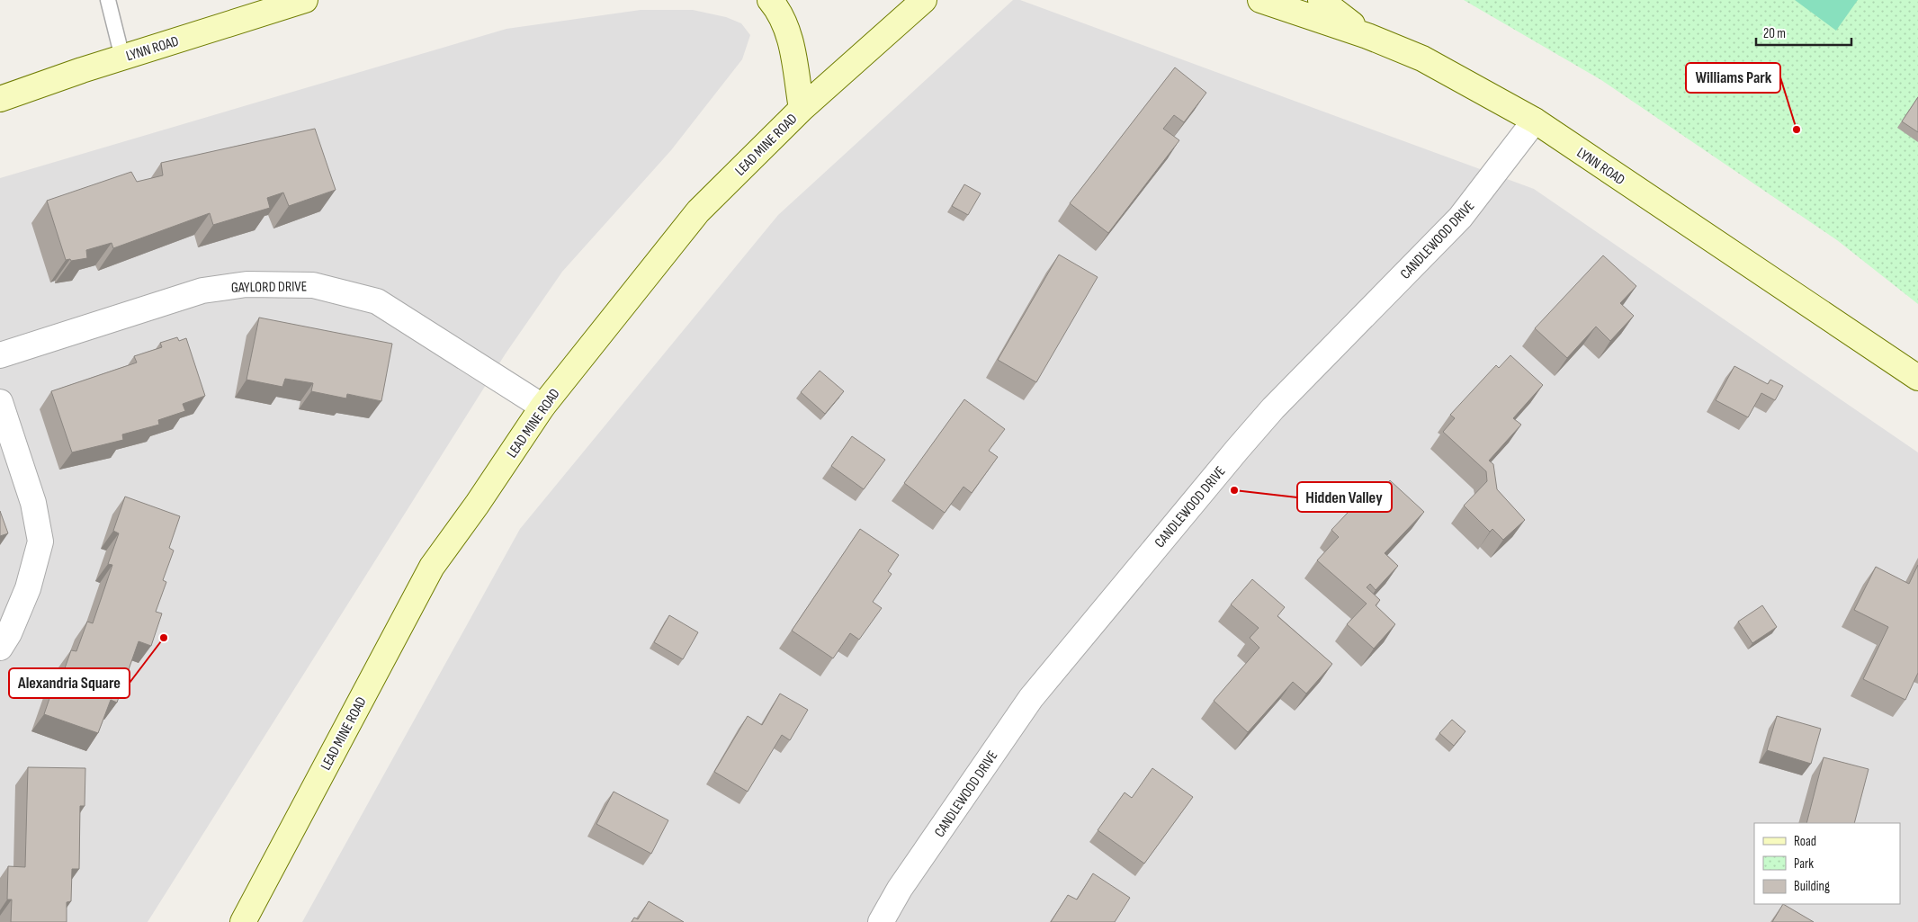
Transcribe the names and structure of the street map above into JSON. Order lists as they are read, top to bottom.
{
  "streets": {
    "main road": ["LYNN ROAD", "LEAD MINE ROAD"],
    "street": ["CANDLEWOOD DRIVE", "GAYLORD DRIVE"]
  },
  "crossings": [
    ["LYNN ROAD", "CANDLEWOOD DRIVE"],
    ["LEAD MINE ROAD", "GAYLORD DRIVE"]
  ],
  "places": ["Williams Park", "Hidden Valley", "Alexandria Square"],
  "legend": ["Road", "Park", "Building"],
  "scale_bar": "20 m"
}
